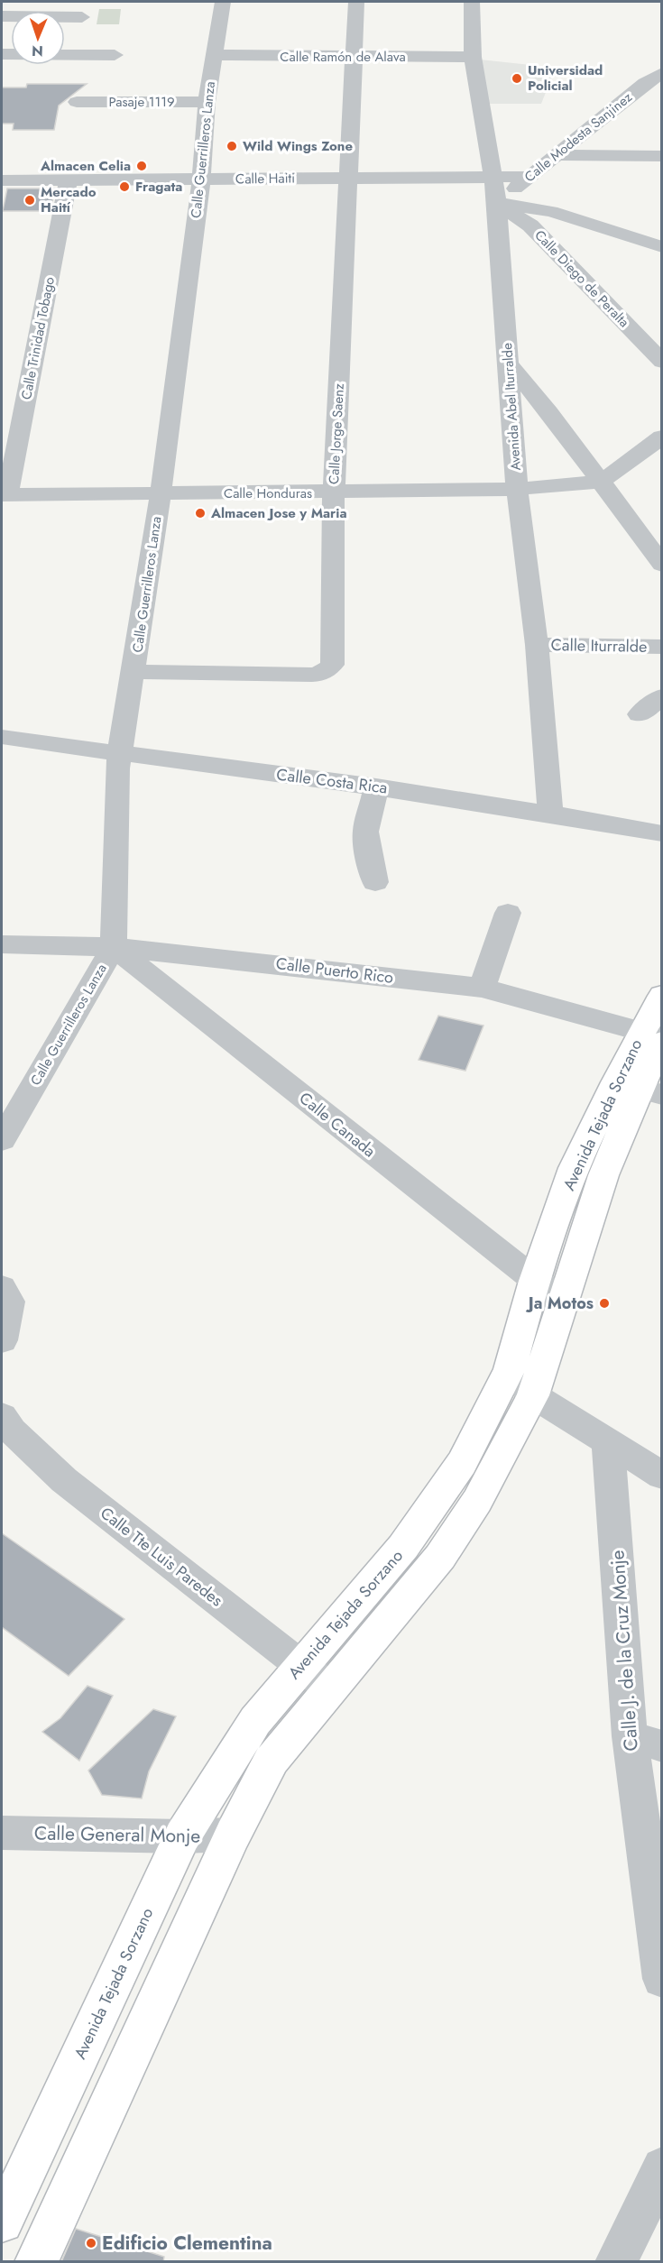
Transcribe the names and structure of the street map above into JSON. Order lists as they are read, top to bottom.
{
  "streets": {
    "main road": ["Avenida Tejada Sorzano"],
    "street": [
      "Calle Ramón de Alava",
      "Pasaje 1119",
      "Calle Modesta Sanjinez",
      "Calle Guerrilleros Lanza",
      "Calle Haiti",
      "Calle Diego de Peralta",
      "Calle Trinidad Tobago",
      "Avenida Abel Iturralde",
      "Calle Jorge Saenz",
      "Calle Honduras",
      "Calle Iturralde",
      "Calle Costa Rica",
      "Calle Puerto Rico",
      "Calle Canada",
      "Calle Tte Luis Paredes",
      "Calle J. de la Cruz Monje",
      "Calle General Monje"
    ]
  },
  "crossings": [
    ["Calle Ramón de Alava", "Calle Guerrilleros Lanza"],
    ["Calle Ramón de Alava", "Avenida Abel Iturralde"],
    ["Calle Ramón de Alava", "Calle Jorge Saenz"],
    ["Pasaje 1119", "Calle Guerrilleros Lanza"],
    ["Calle Modesta Sanjinez", "Calle Haiti"],
    ["Calle Modesta Sanjinez", "Calle Diego de Peralta"],
    ["Calle Modesta Sanjinez", "Avenida Abel Iturralde"],
    ["Calle Guerrilleros Lanza", "Calle Haiti"],
    ["Calle Guerrilleros Lanza", "Calle Jorge Saenz"],
    ["Calle Guerrilleros Lanza", "Calle Honduras"],
    ["Calle Guerrilleros Lanza", "Calle Costa Rica"],
    ["Calle Guerrilleros Lanza", "Calle Puerto Rico"],
    ["Calle Guerrilleros Lanza", "Calle Canada"],
    ["Calle Haiti", "Calle Trinidad Tobago"],
    ["Calle Haiti", "Avenida Abel Iturralde"],
    ["Calle Haiti", "Calle Jorge Saenz"],
    ["Calle Diego de Peralta", "Avenida Abel Iturralde"],
    ["Calle Trinidad Tobago", "Calle Honduras"],
    ["Avenida Abel Iturralde", "Calle Honduras"],
    ["Avenida Abel Iturralde", "Calle Iturralde"],
    ["Avenida Abel Iturralde", "Calle Costa Rica"],
    ["Calle Jorge Saenz", "Calle Honduras"],
    ["Calle Puerto Rico", "Avenida Tejada Sorzano"],
    ["Calle Puerto Rico", "Calle Canada"],
    ["Avenida Tejada Sorzano", "Calle Canada"],
    ["Avenida Tejada Sorzano", "Calle Tte Luis Paredes"],
    ["Avenida Tejada Sorzano", "Calle General Monje"]
  ],
  "places": [
    "Universidad Policial",
    "Wild Wings Zone",
    "Almacen Celia",
    "Fragata",
    "Mercado Haití",
    "Almacen Jose y Maria",
    "Ja Motos",
    "Edificio Clementina"
  ],
  "north": "bottom"
}
